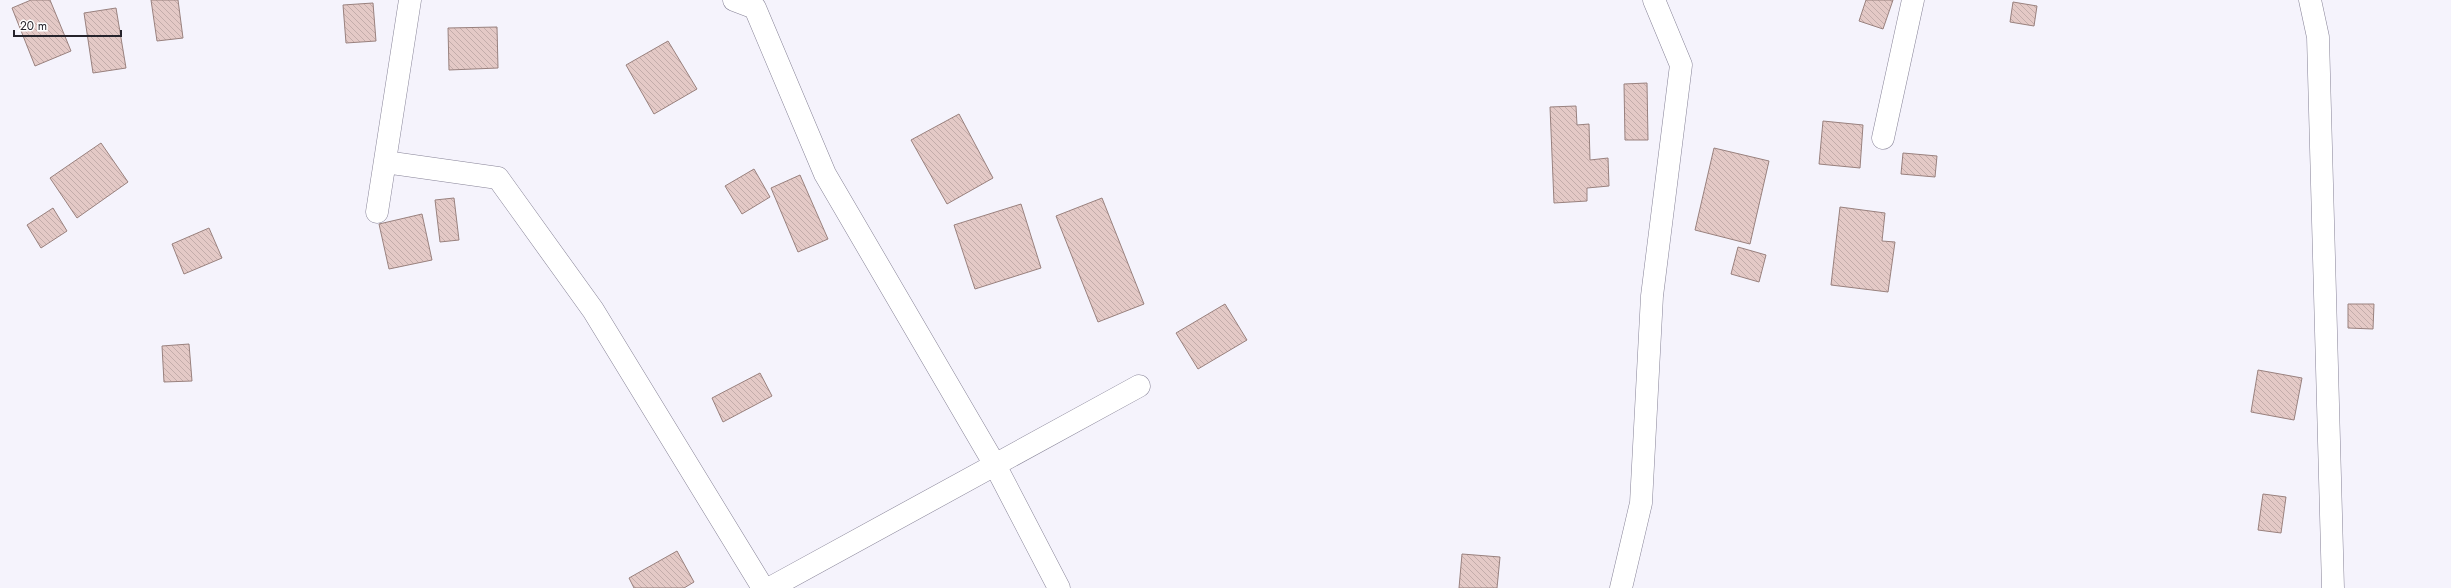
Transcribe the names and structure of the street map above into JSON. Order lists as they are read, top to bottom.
{
  "scale_bar": "20 m"
}
